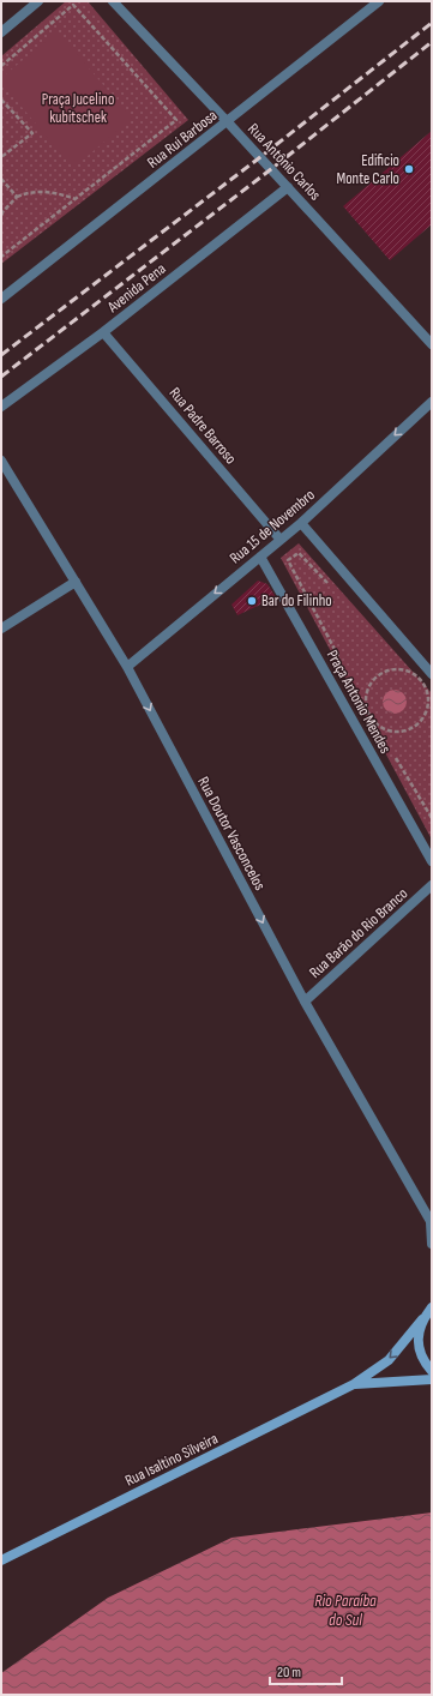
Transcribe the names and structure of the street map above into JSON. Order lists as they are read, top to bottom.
{
  "streets": {
    "main road": ["Rua Isaltino Silveira"],
    "street": [
      "Rua Rui Barbosa",
      "Rua Antônio Carlos",
      "Avenida Pena",
      "Rua Padre Barroso",
      "Rua 15 de Novembro",
      "Praça Antonio Mendes",
      "Rua Doutor Vasconcelos",
      "Rua Barão do Rio Branco"
    ]
  },
  "crossings": [
    ["Rua Rui Barbosa", "Rua Antônio Carlos"],
    ["Rua Antônio Carlos", "Avenida Pena"],
    ["Avenida Pena", "Rua Padre Barroso"],
    ["Rua Padre Barroso", "Rua 15 de Novembro"],
    ["Rua 15 de Novembro", "Praça Antonio Mendes"],
    ["Rua 15 de Novembro", "Rua Doutor Vasconcelos"],
    ["Rua Doutor Vasconcelos", "Rua Barão do Rio Branco"]
  ],
  "one_way": ["Rua 15 de Novembro", "Rua Doutor Vasconcelos"],
  "water": ["Rio Paraíba do Sul"],
  "parks": ["Praça Jucelino kubitschek"],
  "places": ["Edificio Monte Carlo", "Bar do Filinho"],
  "scale_bar": "20 m"
}
